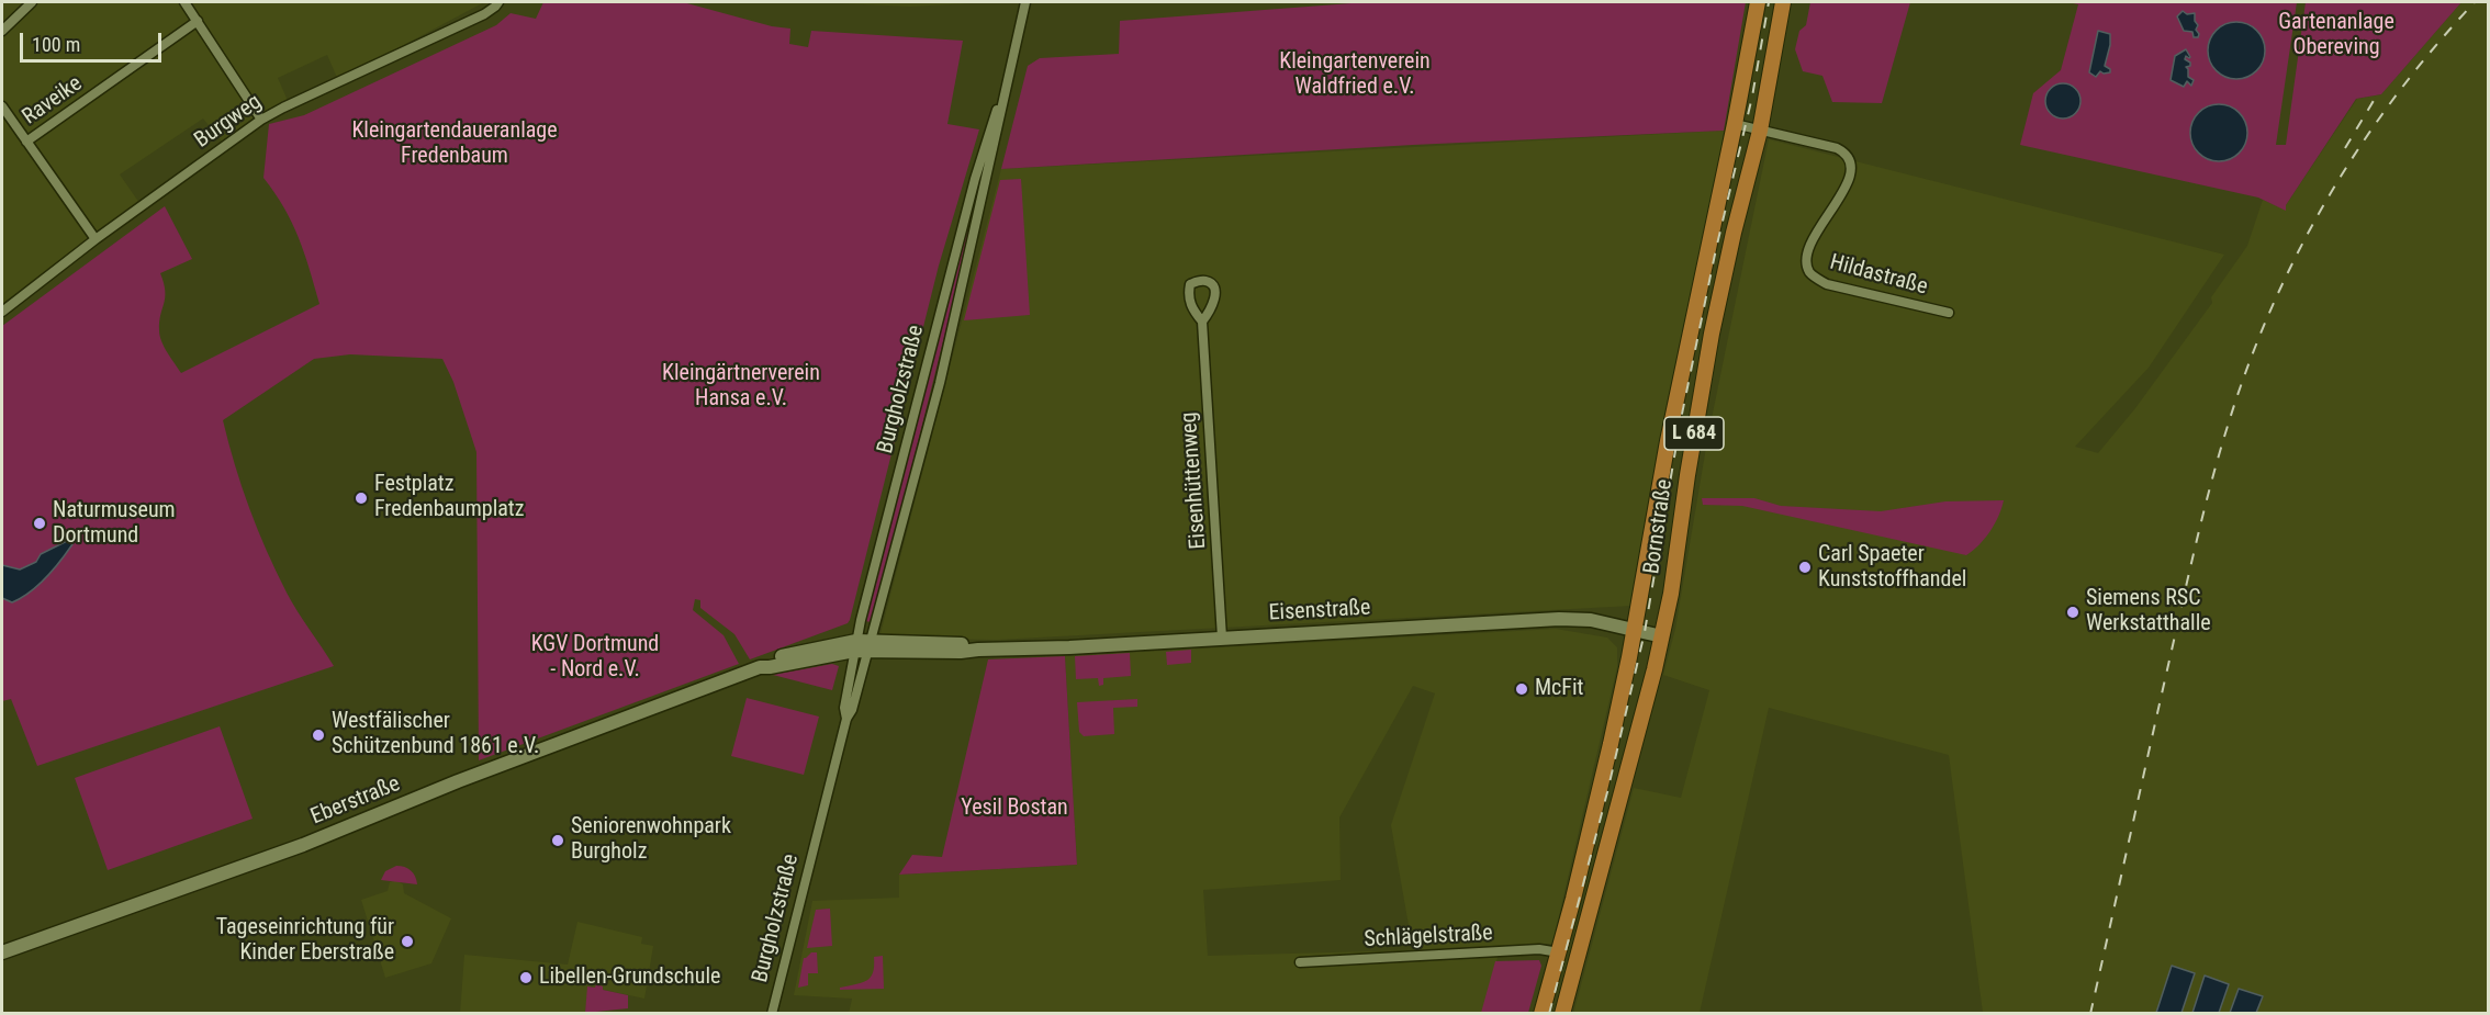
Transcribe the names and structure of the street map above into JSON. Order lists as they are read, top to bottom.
{
  "streets": {
    "main road": ["L 684", "Bornstraße"],
    "street": [
      "Raveike",
      "Burgweg",
      "Hildastraße",
      "Burgholzstraße",
      "Eisenhüttenweg",
      "Eisenstraße",
      "Eberstraße",
      "Schlägelstraße"
    ]
  },
  "crossings": [
    ["Raveike", "Burgweg"],
    ["Hildastraße", "Bornstraße"],
    ["Burgholzstraße", "Eisenstraße"],
    ["Burgholzstraße", "Eberstraße"],
    ["Eisenhüttenweg", "Eisenstraße"],
    ["Bornstraße", "Eisenstraße"],
    ["Bornstraße", "Schlägelstraße"],
    ["Eisenstraße", "Eberstraße"]
  ],
  "parks": [
    "Gartenanlage Obereving",
    "Kleingartenverein Waldfried e.V.",
    "Kleingartendaueranlage Fredenbaum",
    "Kleingärtnerverein Hansa e.V.",
    "KGV Dortmund - Nord e.V.",
    "Yesil Bostan"
  ],
  "places": [
    "Festplatz Fredenbaumplatz",
    "Naturmuseum Dortmund",
    "Carl Spaeter Kunststoffhandel",
    "Siemens RSC Werkstatthalle",
    "McFit",
    "Westfälischer Schützenbund 1861 e.V.",
    "Seniorenwohnpark Burgholz",
    "Tageseinrichtung für Kinder Eberstraße",
    "Libellen-Grundschule"
  ],
  "scale_bar": "100 m"
}
